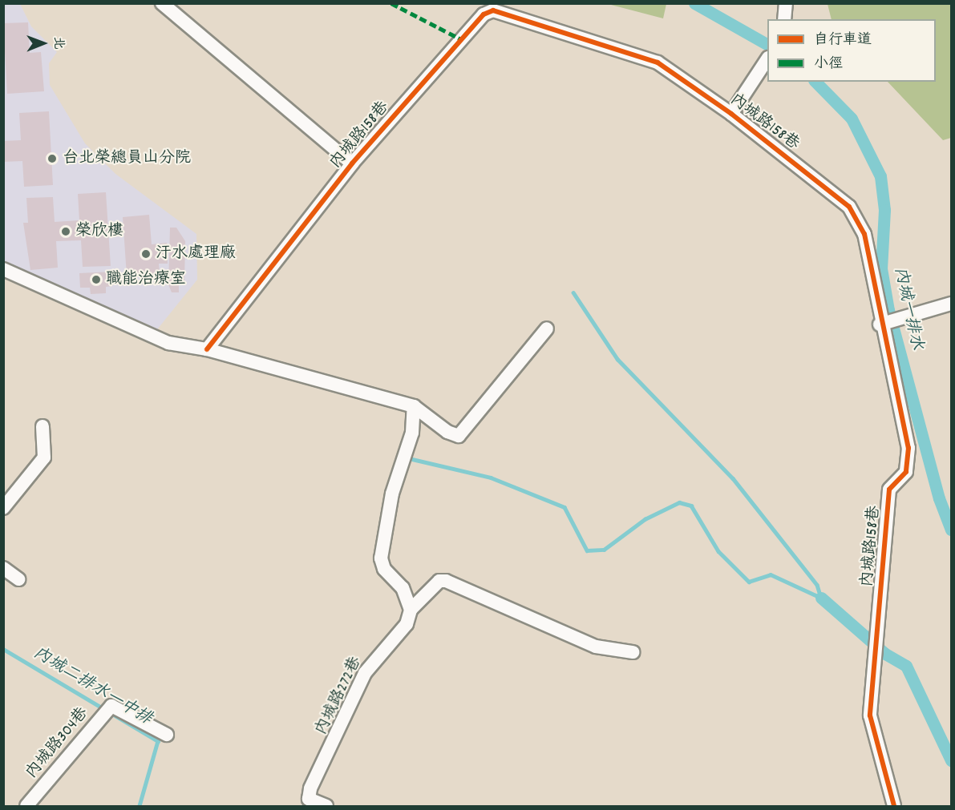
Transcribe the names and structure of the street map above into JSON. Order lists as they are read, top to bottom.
{
  "streets": {
    "street": ["內城路158巷", "內城路272巷", "內城路304巷"]
  },
  "water": ["內城一排水", "內城二排水一中排"],
  "places": [
    "台北榮總員山分院",
    "榮欣樓",
    "汙水處理廠",
    "職能治療室"
  ],
  "legend": ["自行車道", "小徑"],
  "north": "right"
}
